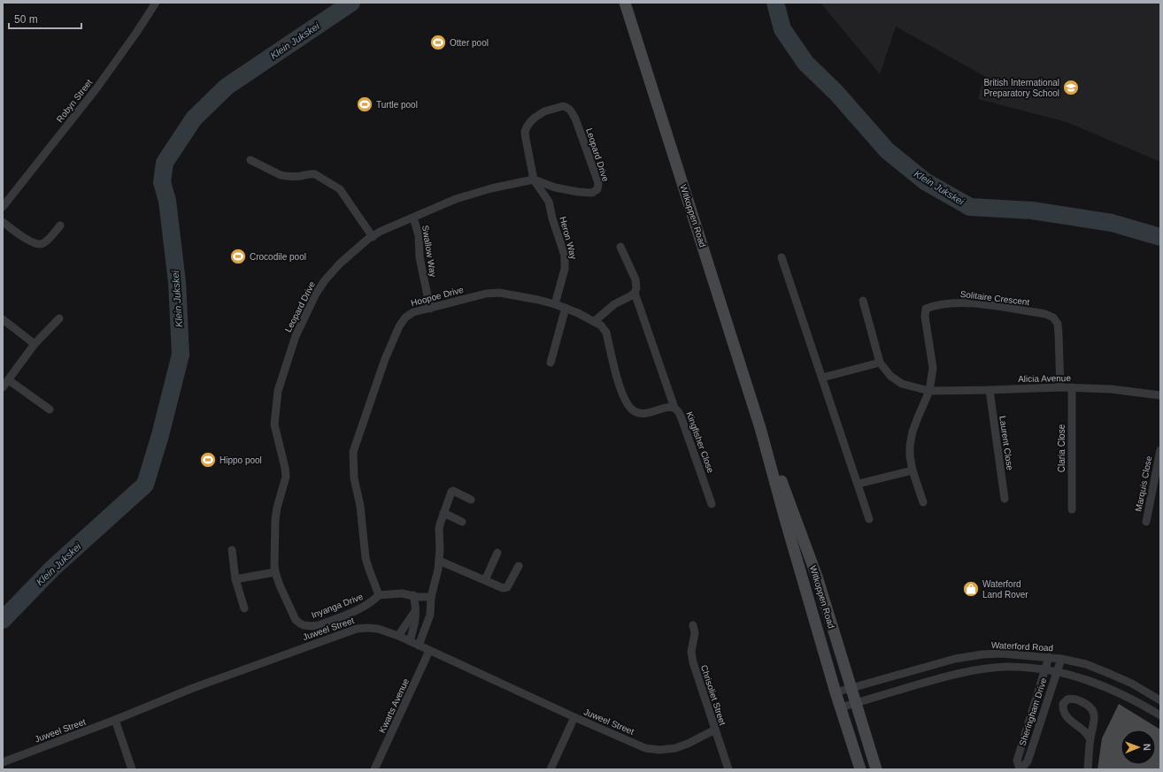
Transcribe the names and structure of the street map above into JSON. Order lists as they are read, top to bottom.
{
  "streets": {
    "main road": ["Witkoppen Road"],
    "street": [
      "Robyn Street",
      "Leopard Drive",
      "Heron Way",
      "Swallow Way",
      "Hoopoe Drive",
      "Solitaire Crescent",
      "Alicia Avenue",
      "Kingfisher Close",
      "Laurent Close",
      "Claria Close",
      "Marquis Close",
      "Inyanga Drive",
      "Juweel Street",
      "Waterford Road",
      "Chrisoliet Street",
      "Kwarts Avenue",
      "Sheringham Drive"
    ]
  },
  "crossings": [
    ["Leopard Drive", "Heron Way"],
    ["Leopard Drive", "Swallow Way"],
    ["Leopard Drive", "Inyanga Drive"],
    ["Witkoppen Road", "Waterford Road"],
    ["Heron Way", "Hoopoe Drive"],
    ["Swallow Way", "Hoopoe Drive"],
    ["Hoopoe Drive", "Kingfisher Close"],
    ["Hoopoe Drive", "Inyanga Drive"],
    ["Solitaire Crescent", "Alicia Avenue"],
    ["Alicia Avenue", "Laurent Close"],
    ["Alicia Avenue", "Claria Close"],
    ["Juweel Street", "Chrisoliet Street"],
    ["Juweel Street", "Kwarts Avenue"],
    ["Waterford Road", "Sheringham Drive"]
  ],
  "water": ["Klein Jukskei"],
  "places": {
    "sports": [
      "Otter pool",
      "Turtle pool",
      "Crocodile pool",
      "Hippo pool"
    ],
    "school or university": ["British International Preparatory School"],
    "shop": ["Waterford Land Rover"]
  },
  "scale_bar": "50 m",
  "north": "right"
}
